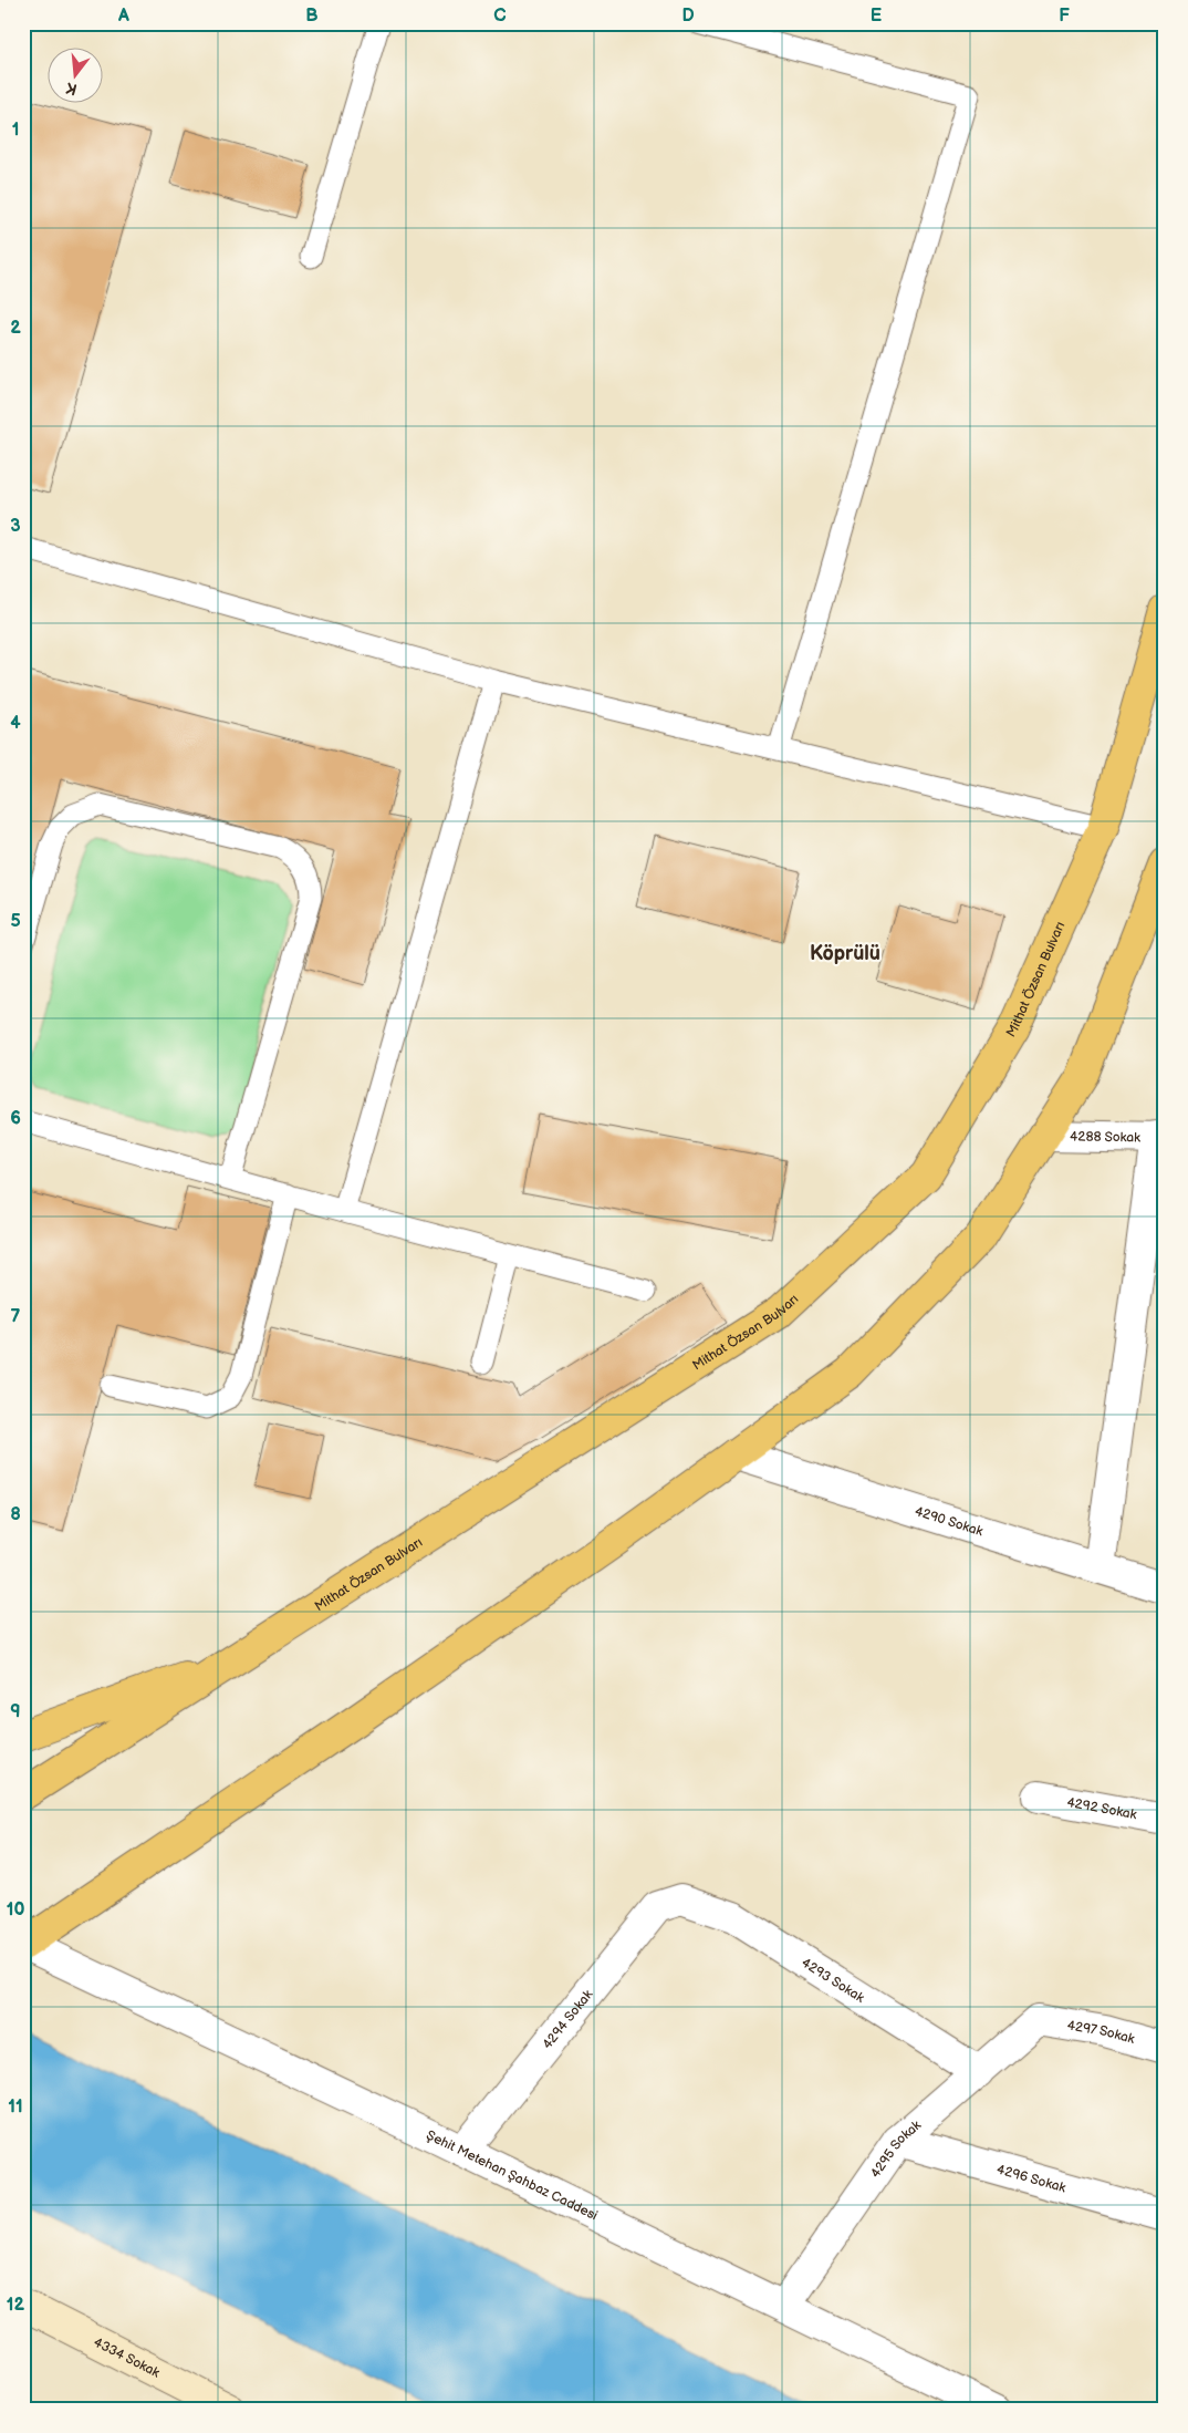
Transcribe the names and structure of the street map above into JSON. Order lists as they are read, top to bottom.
{
  "streets": {
    "main road": ["Mithat Özsan Bulvarı", "4334 Sokak"],
    "street": [
      "4288 Sokak",
      "4290 Sokak",
      "4292 Sokak",
      "4293 Sokak",
      "4294 Sokak",
      "4297 Sokak",
      "4295 Sokak",
      "Şehit Metehan Şahbaz Caddesi",
      "4296 Sokak"
    ]
  },
  "crossings": [
    ["4293 Sokak", "4294 Sokak"],
    ["4293 Sokak", "4295 Sokak"],
    ["4294 Sokak", "Şehit Metehan Şahbaz Caddesi"],
    ["4297 Sokak", "4295 Sokak"],
    ["4295 Sokak", "Şehit Metehan Şahbaz Caddesi"],
    ["4295 Sokak", "4296 Sokak"]
  ],
  "districts": ["Köprülü"],
  "north": "bottom",
  "grid": {
    "columns": [
      "A",
      "B",
      "C",
      "D",
      "E",
      "F"
    ],
    "rows": [
      "1",
      "2",
      "3",
      "4",
      "5",
      "6",
      "7",
      "8",
      "9",
      "10",
      "11",
      "12"
    ]
  }
}
